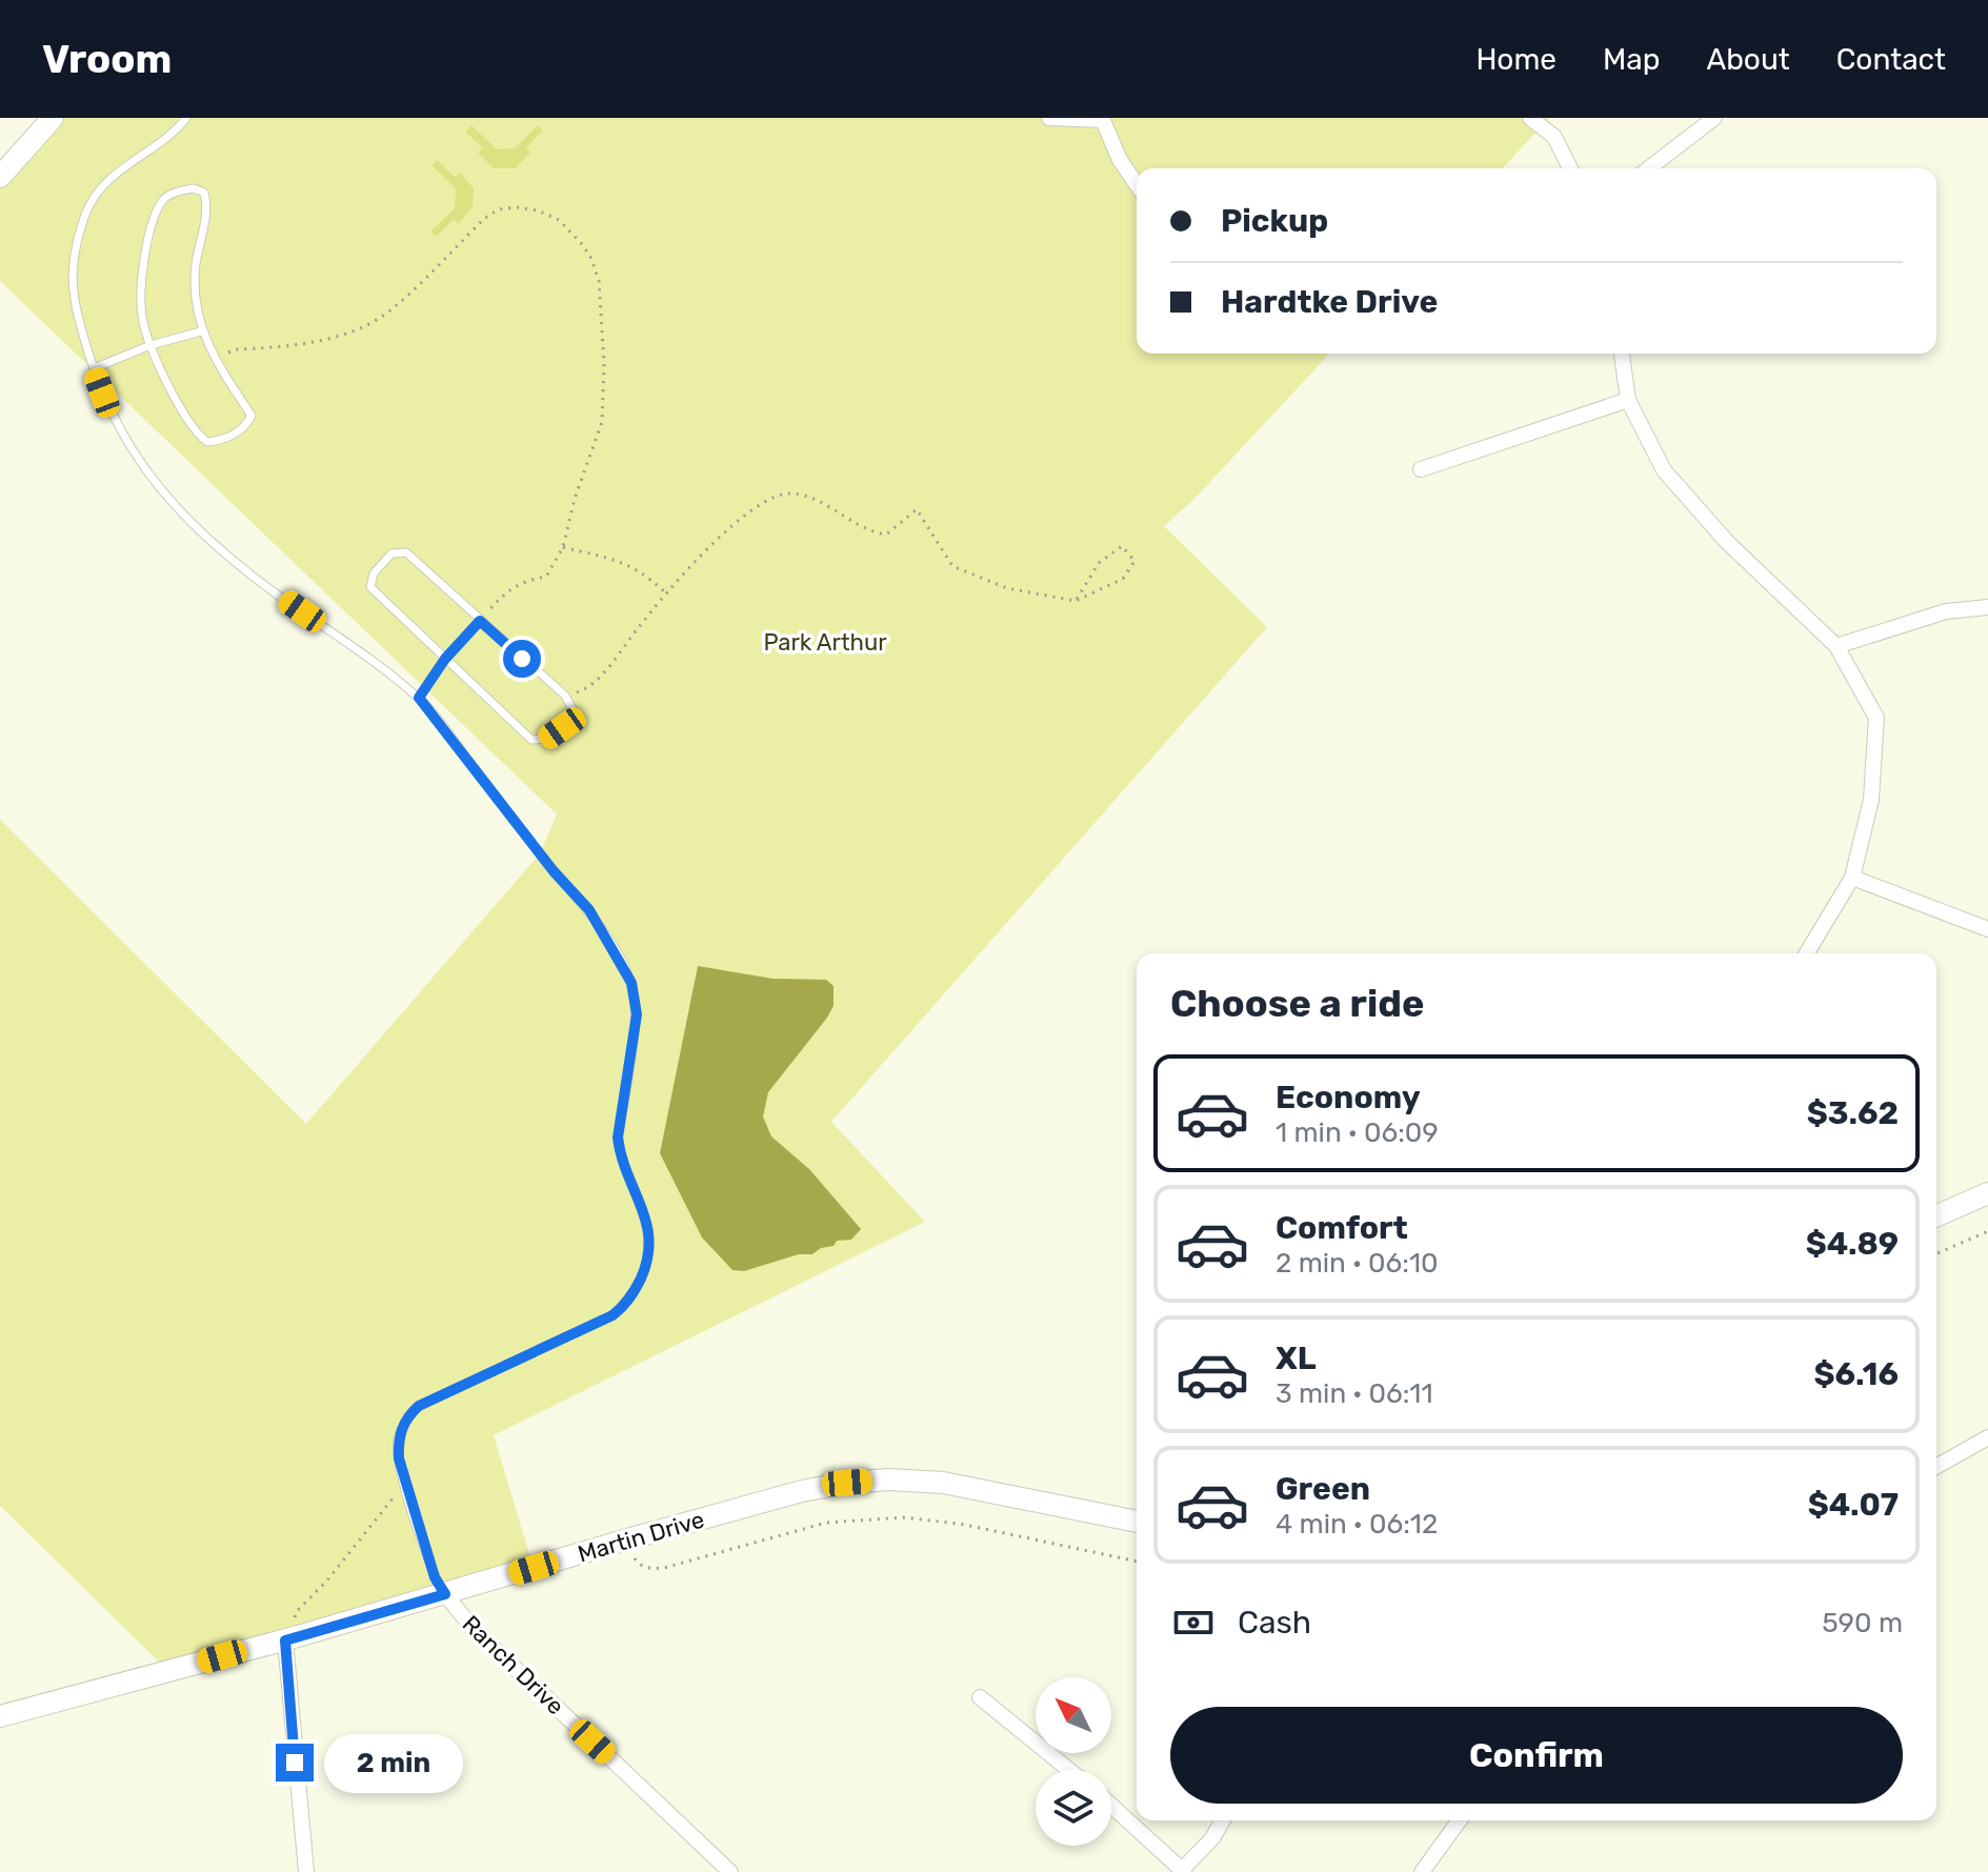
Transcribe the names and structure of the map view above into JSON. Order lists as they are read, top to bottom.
{
  "streets": {
    "street": ["Martin Drive", "Ranch Drive"]
  },
  "crossings": [
    ["Martin Drive", "Ranch Drive"]
  ],
  "parks": ["Park Arthur"],
  "north": "top left",
  "page": {
    "header": "Vroom",
    "nav": [
      "Home",
      "Map",
      "About",
      "Contact"
    ],
    "banner": ["Pickup", "Hardtke Drive"],
    "heading": "Choose a ride",
    "list": [
      {
        "name": "Economy",
        "note": "1 min · 06:09",
        "value": "$3.62"
      },
      {
        "name": "Comfort",
        "note": "2 min · 06:10",
        "value": "$4.89"
      },
      {
        "name": "XL",
        "note": "3 min · 06:11",
        "value": "$6.16"
      },
      {
        "name": "Green",
        "note": "4 min · 06:12",
        "value": "$4.07"
      }
    ],
    "pay": ["Cash", "590 m"],
    "buttons": "Confirm",
    "bubble": "2 min"
  }
}
